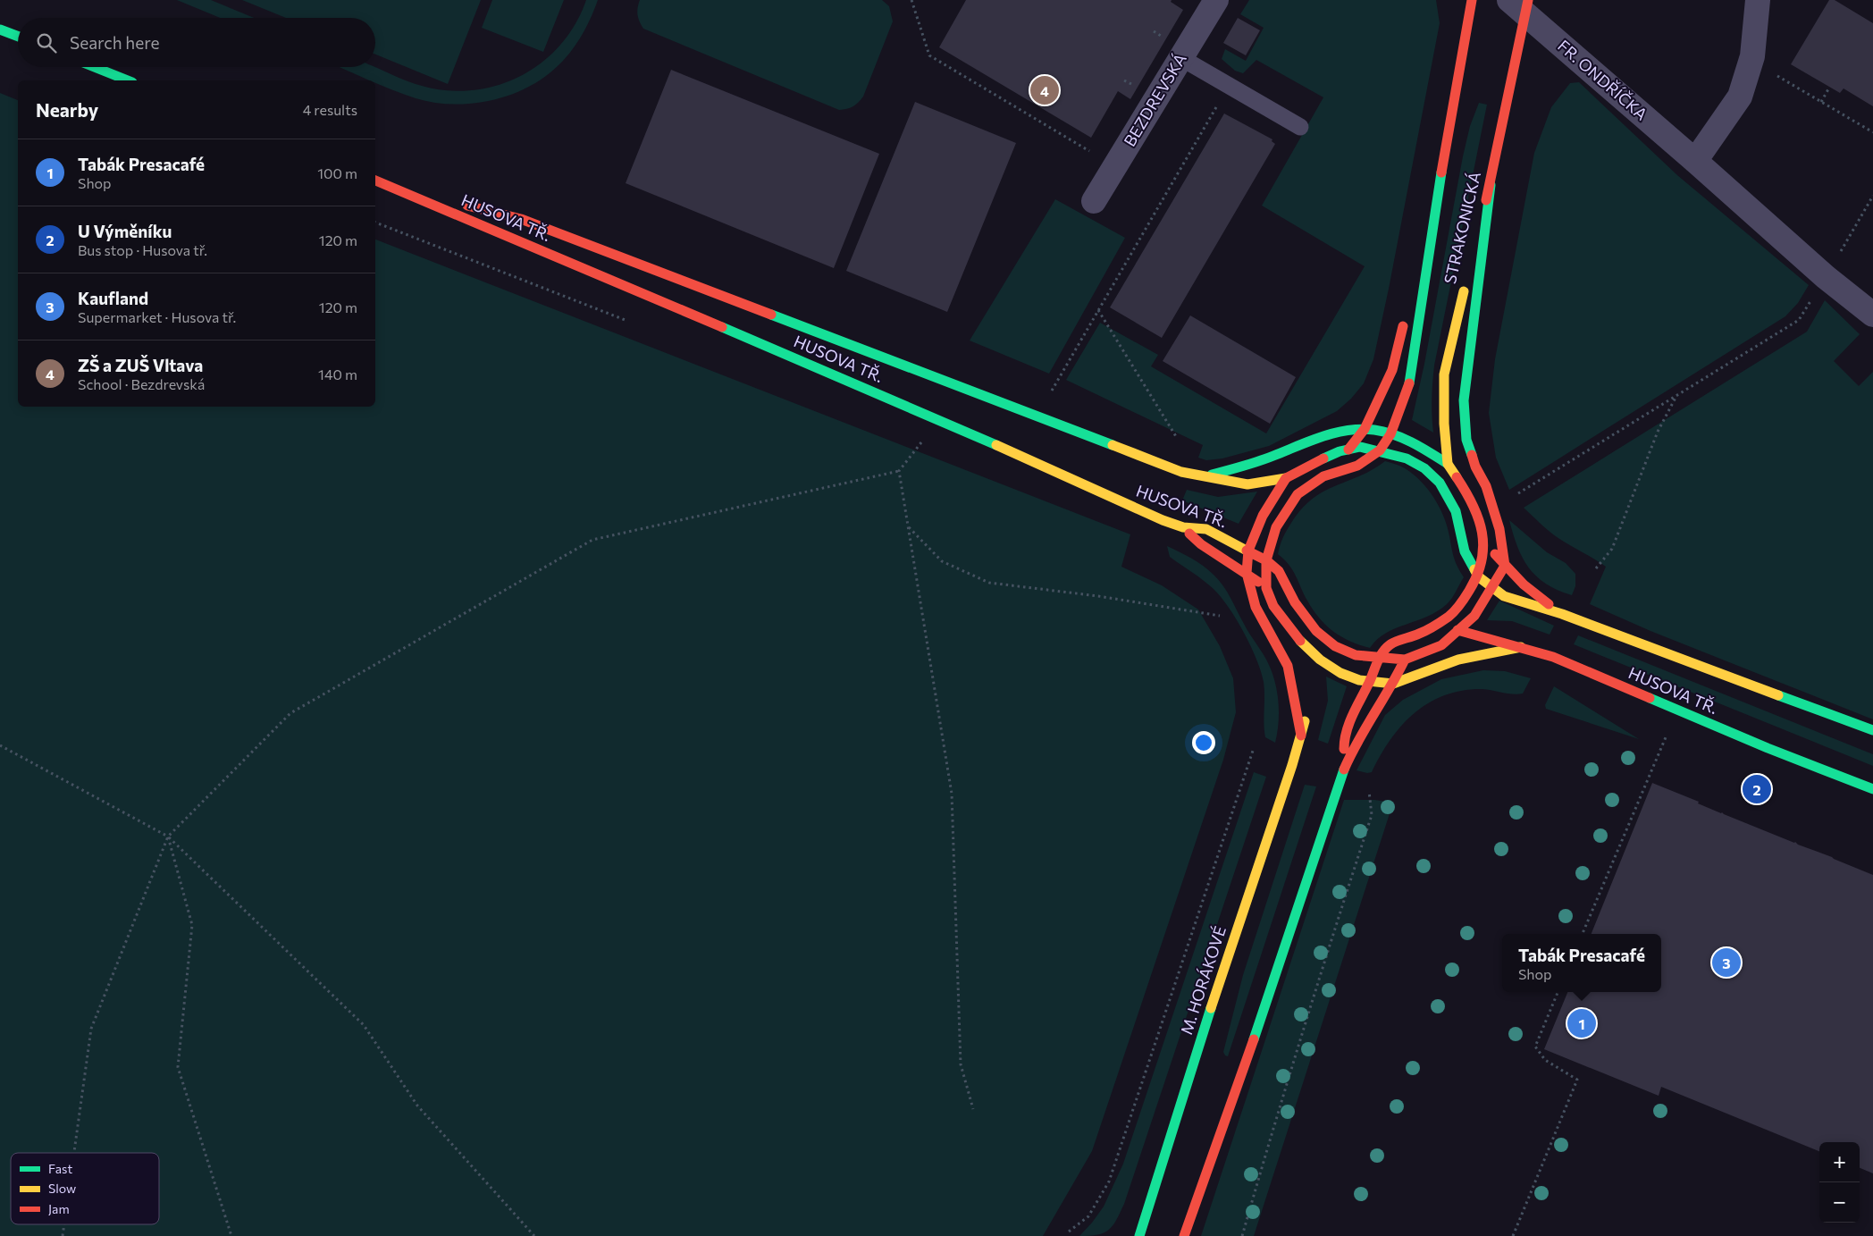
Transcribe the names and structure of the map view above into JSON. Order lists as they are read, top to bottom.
{
  "streets": {
    "street": [
      "FR. ONDŘÍČKA",
      "BEZDREVSKÁ",
      "HUSOVA TŘ.",
      "STRAKONICKÁ",
      "M. HORÁKOVÉ"
    ]
  },
  "crossings": [
    ["FR. ONDŘÍČKA", "STRAKONICKÁ"]
  ],
  "legend": ["Fast", "Slow", "Jam"],
  "page": {
    "search": "Search here",
    "pins": [
      "4",
      "2",
      "3",
      "1"
    ],
    "heading": ["Nearby", "4 results"],
    "list": [
      {
        "mark": "1",
        "name": "Tabák Presacafé",
        "note": "Shop",
        "value": "100 m"
      },
      {
        "mark": "2",
        "name": "U Výměníku",
        "note": "Bus stop · Husova tř.",
        "value": "120 m"
      },
      {
        "mark": "3",
        "name": "Kaufland",
        "note": "Supermarket · Husova tř.",
        "value": "120 m"
      },
      {
        "mark": "4",
        "name": "ZŠ a ZUŠ Vltava",
        "note": "School · Bezdrevská",
        "value": "140 m"
      }
    ],
    "popup": ["Tabák Presacafé", "Shop"],
    "map_buttons": ["+", "−"]
  }
}
